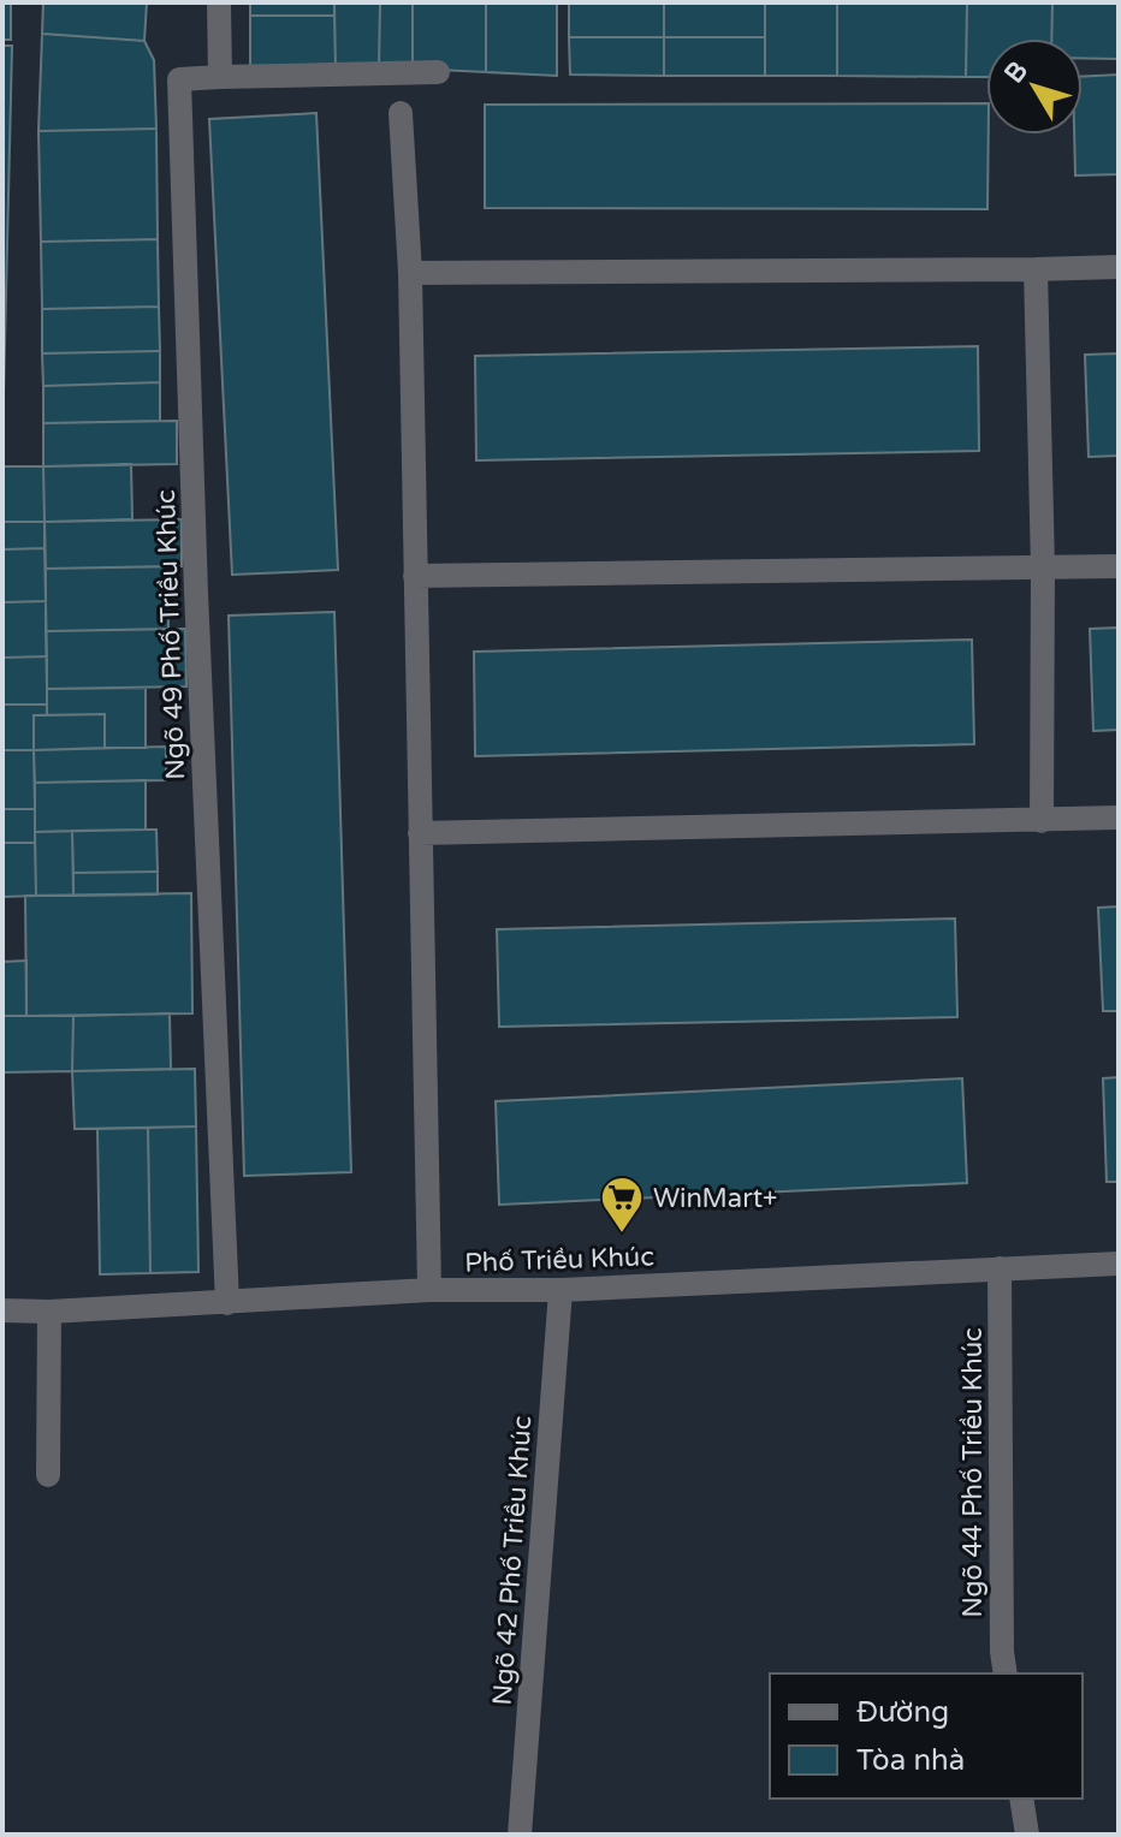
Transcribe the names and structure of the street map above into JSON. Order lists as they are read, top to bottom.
{
  "streets": {
    "street": [
      "Ngõ 49 Phố Triều Khúc",
      "Phố Triều Khúc",
      "Ngõ 44 Phố Triều Khúc",
      "Ngõ 42 Phố Triều Khúc"
    ]
  },
  "crossings": [
    ["Ngõ 49 Phố Triều Khúc", "Phố Triều Khúc"],
    ["Phố Triều Khúc", "Ngõ 44 Phố Triều Khúc"],
    ["Phố Triều Khúc", "Ngõ 42 Phố Triều Khúc"]
  ],
  "places": {
    "supermarket": ["WinMart+"]
  },
  "legend": ["Đường", "Tòa nhà"],
  "north": "top left"
}
